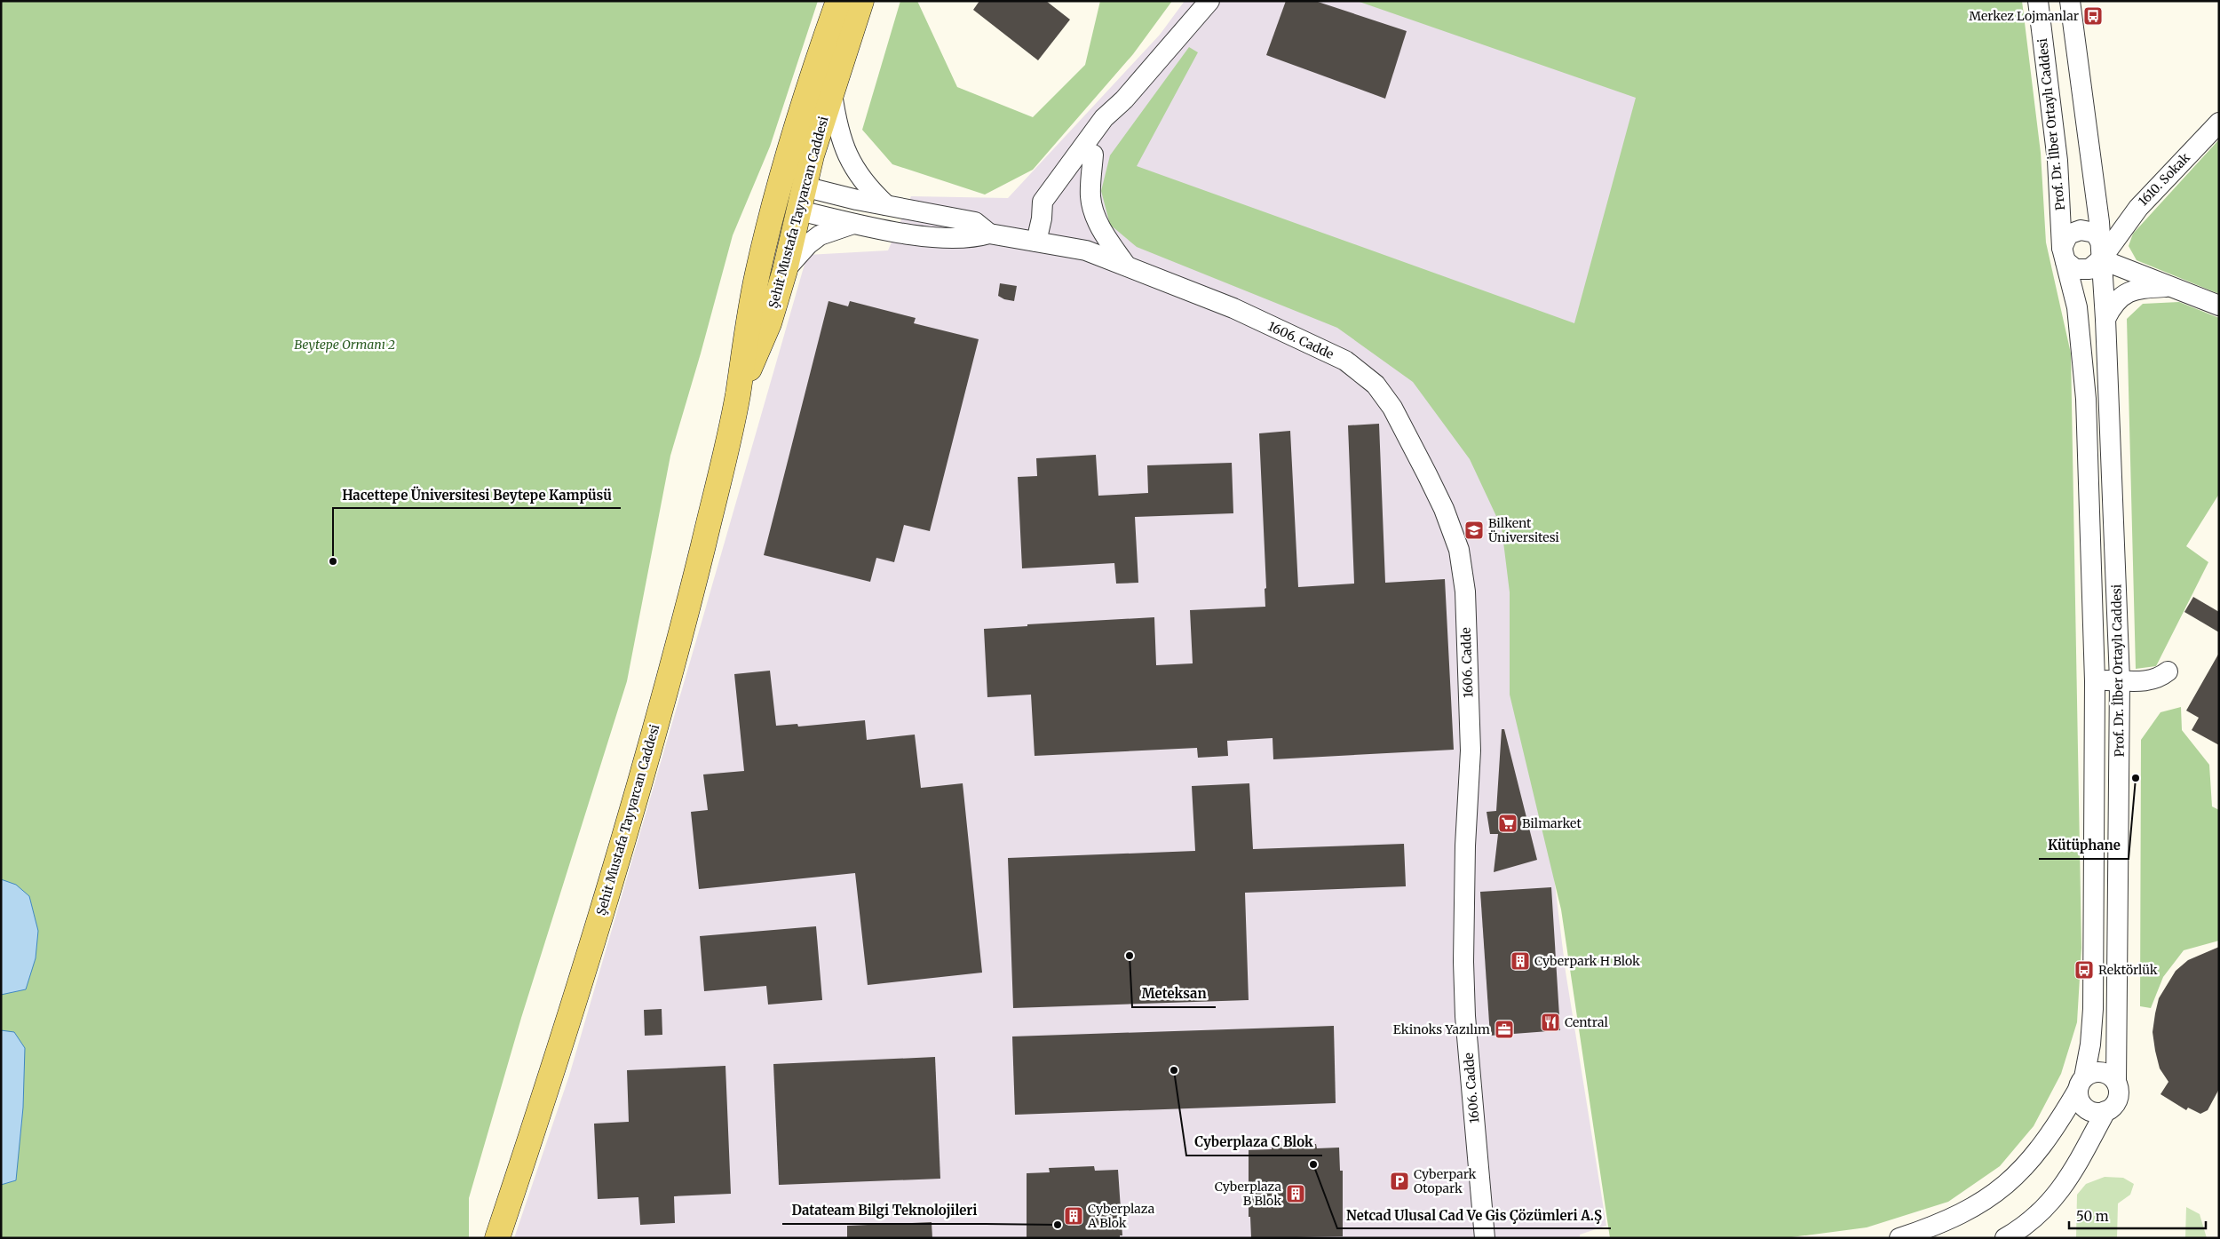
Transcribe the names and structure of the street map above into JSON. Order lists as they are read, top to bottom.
{
  "streets": {
    "main road": ["Şehit Mustafa Tayyarcan Caddesi"],
    "street": ["Prof. Dr. İlber Ortaylı Caddesi", "1610. Sokak", "1606. Cadde"]
  },
  "crossings": [
    ["Prof. Dr. İlber Ortaylı Caddesi", "1610. Sokak"]
  ],
  "parks": ["Beytepe Ormanı 2"],
  "places": {
    "bus stop": ["Merkez Lojmanlar", "Rektörlük"],
    "school or university": ["Bilkent Üniversitesi"],
    "other": [
      "Hacettepe Üniversitesi Beytepe Kampüsü",
      "Kütüphane",
      "Meteksan",
      "Cyberplaza C Blok",
      "Netcad Ulusal Cad Ve Gis Çözümleri A.Ş",
      "Datateam Bilgi Teknolojileri"
    ],
    "supermarket": ["Bilmarket"],
    "building": ["Cyberpark H Blok", "Cyberplaza B Blok", "Cyberplaza A Blok"],
    "restaurant": ["Central"],
    "office": ["Ekinoks Yazılım"],
    "parking": ["Cyberpark Otopark"]
  },
  "scale_bar": "50 m"
}
